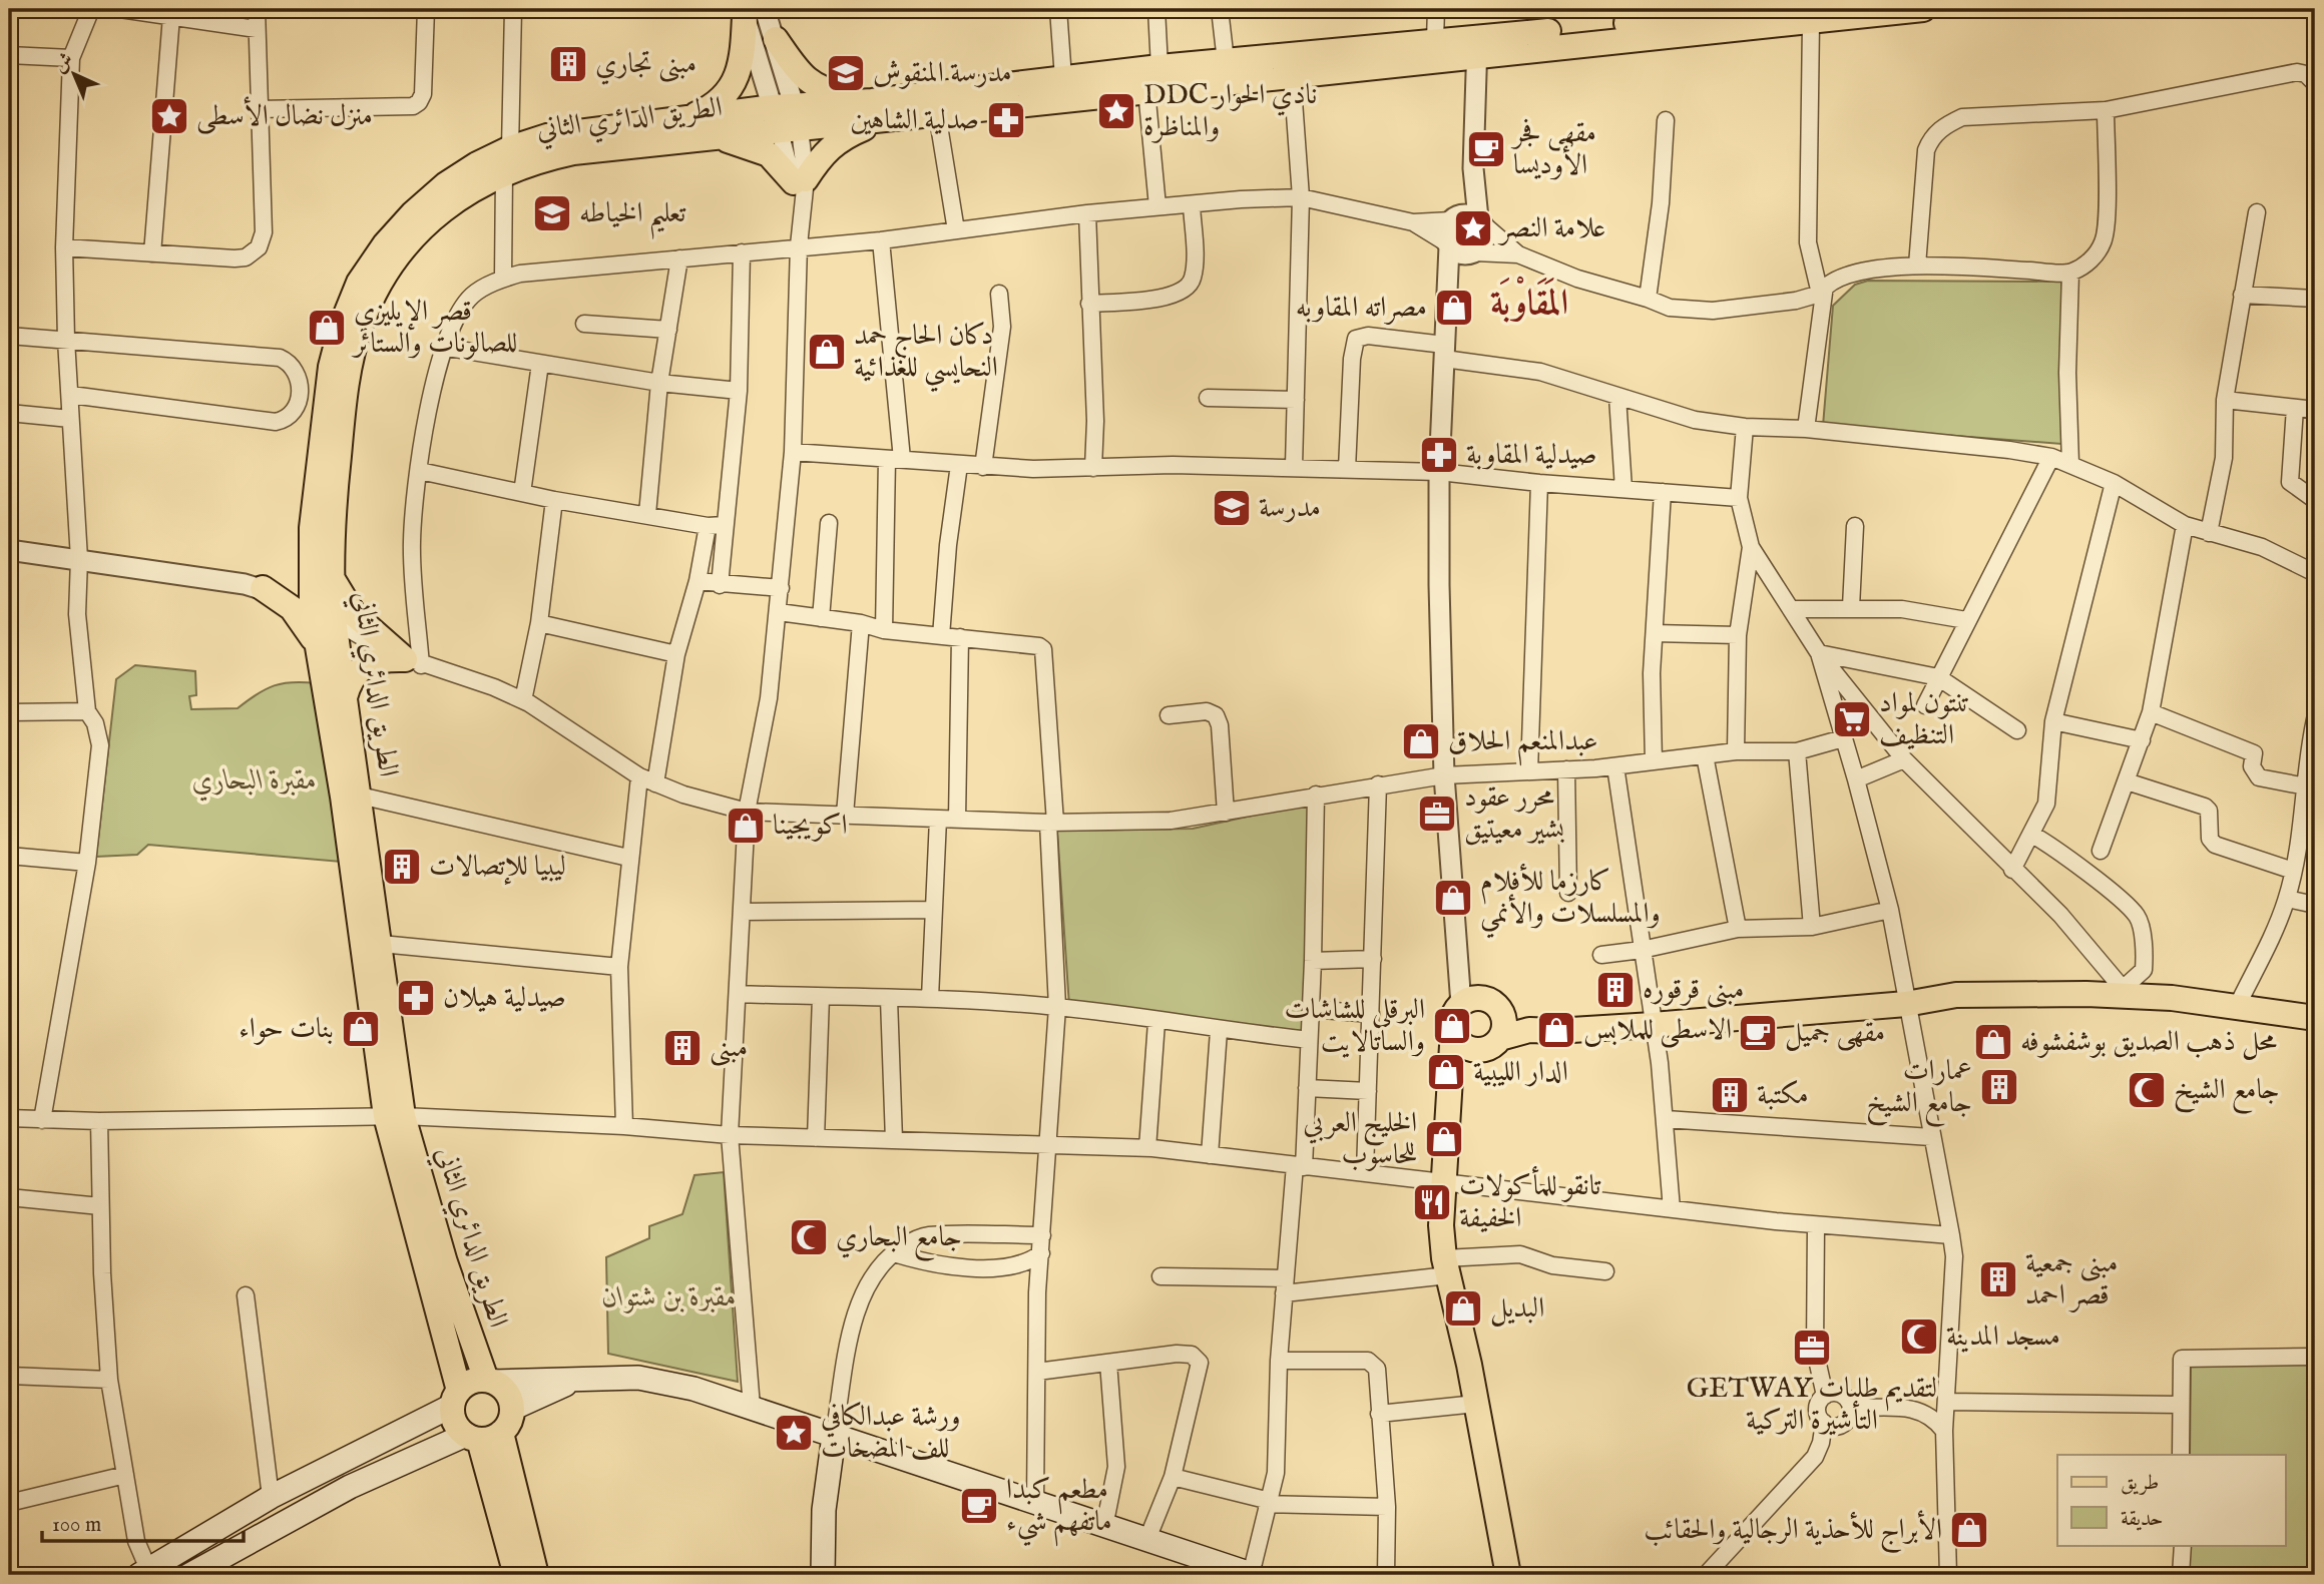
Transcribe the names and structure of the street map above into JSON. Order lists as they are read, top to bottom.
{
  "streets": {
    "main road": ["الطريق الدائري الثاني"]
  },
  "districts": ["المَقَاوْبَة"],
  "parks": ["مقبرة البحاري", "مقبرة بن شتوان"],
  "places": {
    "building": [
      "مبنى تجاري",
      "ليبيا للإتصالات",
      "مبنى قرقوره",
      "مبنى",
      "عمارات جامع الشيخ",
      "مكتبة",
      "مبنى جمعية قصر احمد"
    ],
    "school or university": ["مدرسة المنقوش", "تعليم الخياطه", "مدرسة"],
    "place": [
      "DDC نادي الحوار والمناظرة",
      "منزل نضال الأسطى",
      "علامة النصر",
      "ورشة عبدالكافي للف المضخات"
    ],
    "pharmacy": ["صدلية الشاهين", "صيدلية المقاوبة", "صيدلية هيلان"],
    "cafe": ["مقهى فجر الأوديسا", "مقهى جميل", "مطعم كبدا ماتفهم شيء"],
    "shop": [
      "مصراته المقاوبه",
      "قصر الإيليزي للصالونات والستائر",
      "دكان الحاج حمد النحايسي للغذائية",
      "عبدالمنعم الحلاق",
      "اكويجينا",
      "كارزما للأفلام والمسلسلات والأنمي",
      "البرقلي للشاشات والساتالايت",
      "بنات حواء",
      "الاسطى للملابس",
      "محل ذهب الصديق بوشفشوفه",
      "الدار الليبية",
      "الخليج العربي للحاسوب",
      "البديل",
      "الأبراج للأحذية الرجالية والحقائب"
    ],
    "supermarket": ["تنتون لمواد التنظيف"],
    "office": ["محرر عقود بشير معيتيق", "GETWAY لتقديم طلبات التأشيرة التركية"],
    "mosque": ["جامع الشيخ", "جامع البحاري", "مسجد المدينة"],
    "restaurant": ["تانقو للمأكولات الخفيفة"]
  },
  "legend": ["طريق", "حديقة"],
  "scale_bar": "100 m",
  "north": "top left"
}
